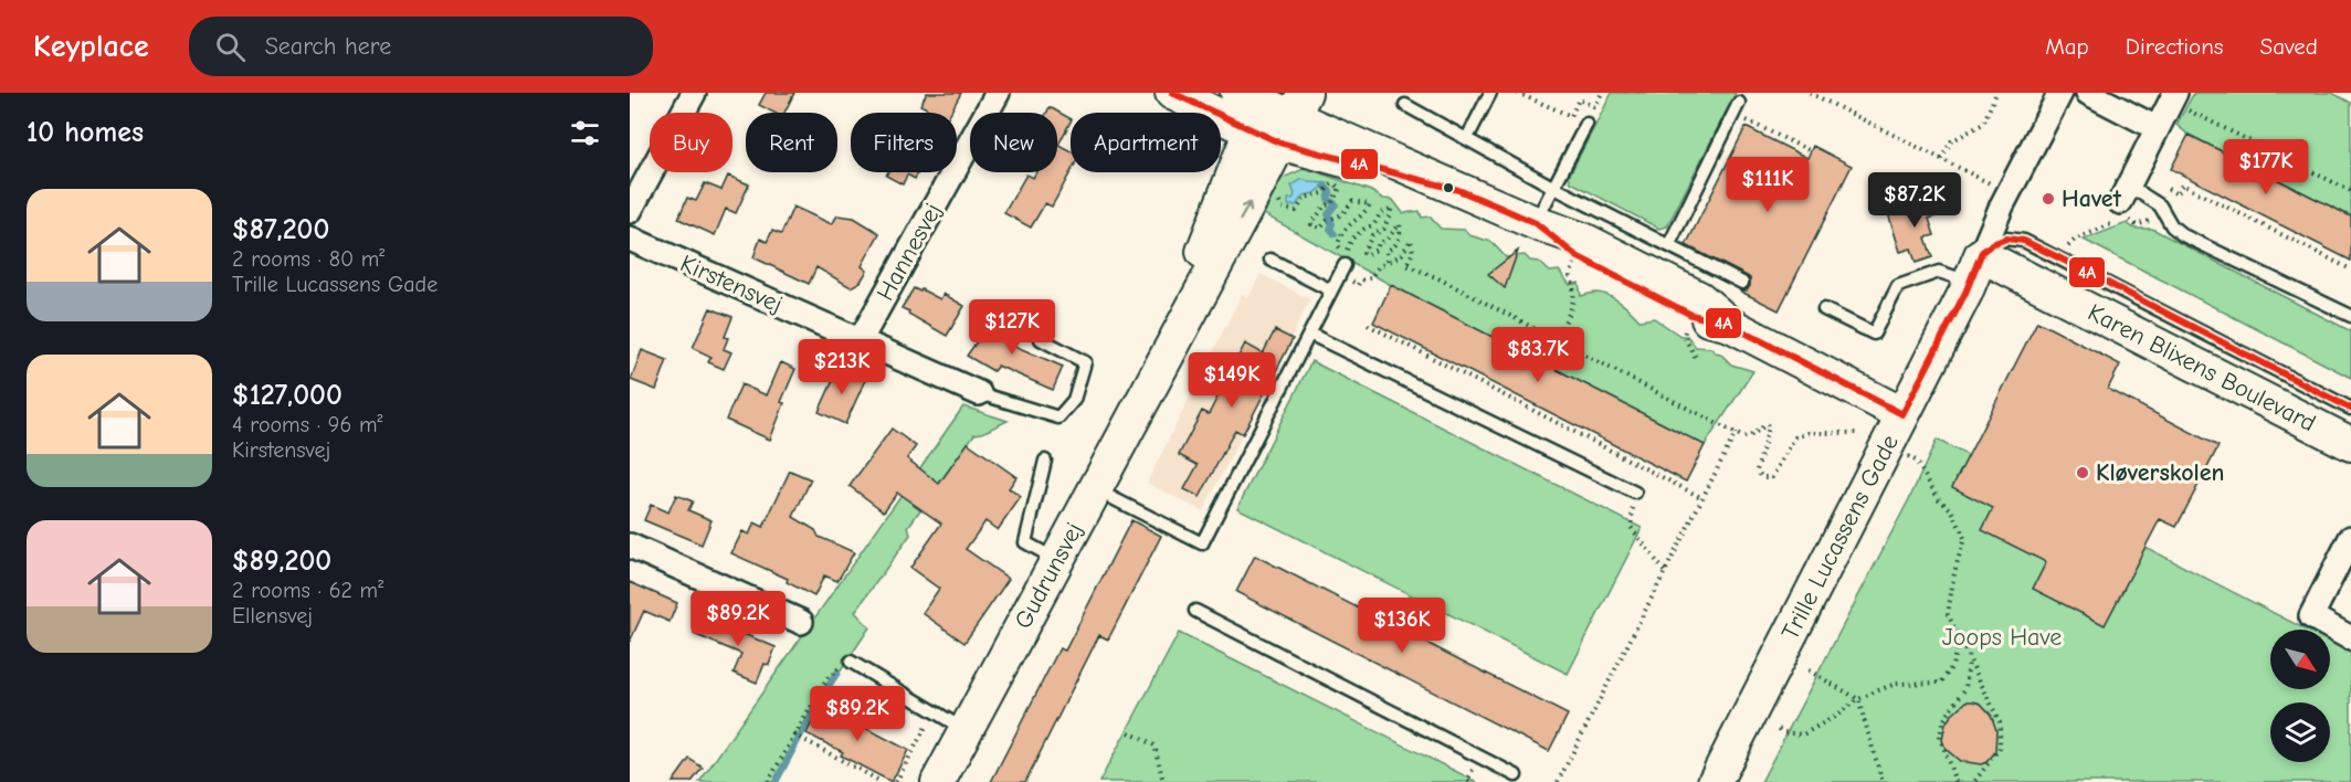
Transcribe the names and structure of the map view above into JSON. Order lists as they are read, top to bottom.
{
  "streets": {
    "street": [
      "Hannesvej",
      "Kirstensvej",
      "Karen Blixens Boulevard",
      "Trille Lucassens Gade",
      "Gudrunsvej"
    ]
  },
  "crossings": [
    ["Hannesvej", "Kirstensvej"],
    ["Karen Blixens Boulevard", "Trille Lucassens Gade"]
  ],
  "parks": ["Joops Have"],
  "places": ["Havet", "Kløverskolen"],
  "lines": ["transit line 4A"],
  "north": "bottom right",
  "page": {
    "header": "Keyplace",
    "search": "Search here",
    "nav": ["Map", "Directions", "Saved"],
    "heading": "10 homes",
    "chip": [
      "Buy",
      "Rent",
      "Filters",
      "New",
      "Apartment"
    ],
    "price": [
      "$177K",
      "$111K",
      "$87.2K",
      "$127K",
      "$83.7K",
      "$213K",
      "$149K",
      "$89.2K",
      "$136K",
      "$89.2K"
    ],
    "list": [
      {
        "name": "$87,200",
        "note": "2 rooms · 80 m² · Trille Lucassens Gade"
      },
      {
        "name": "$127,000",
        "note": "4 rooms · 96 m² · Kirstensvej"
      },
      {
        "name": "$89,200",
        "note": "2 rooms · 62 m² · Ellensvej"
      }
    ]
  }
}
